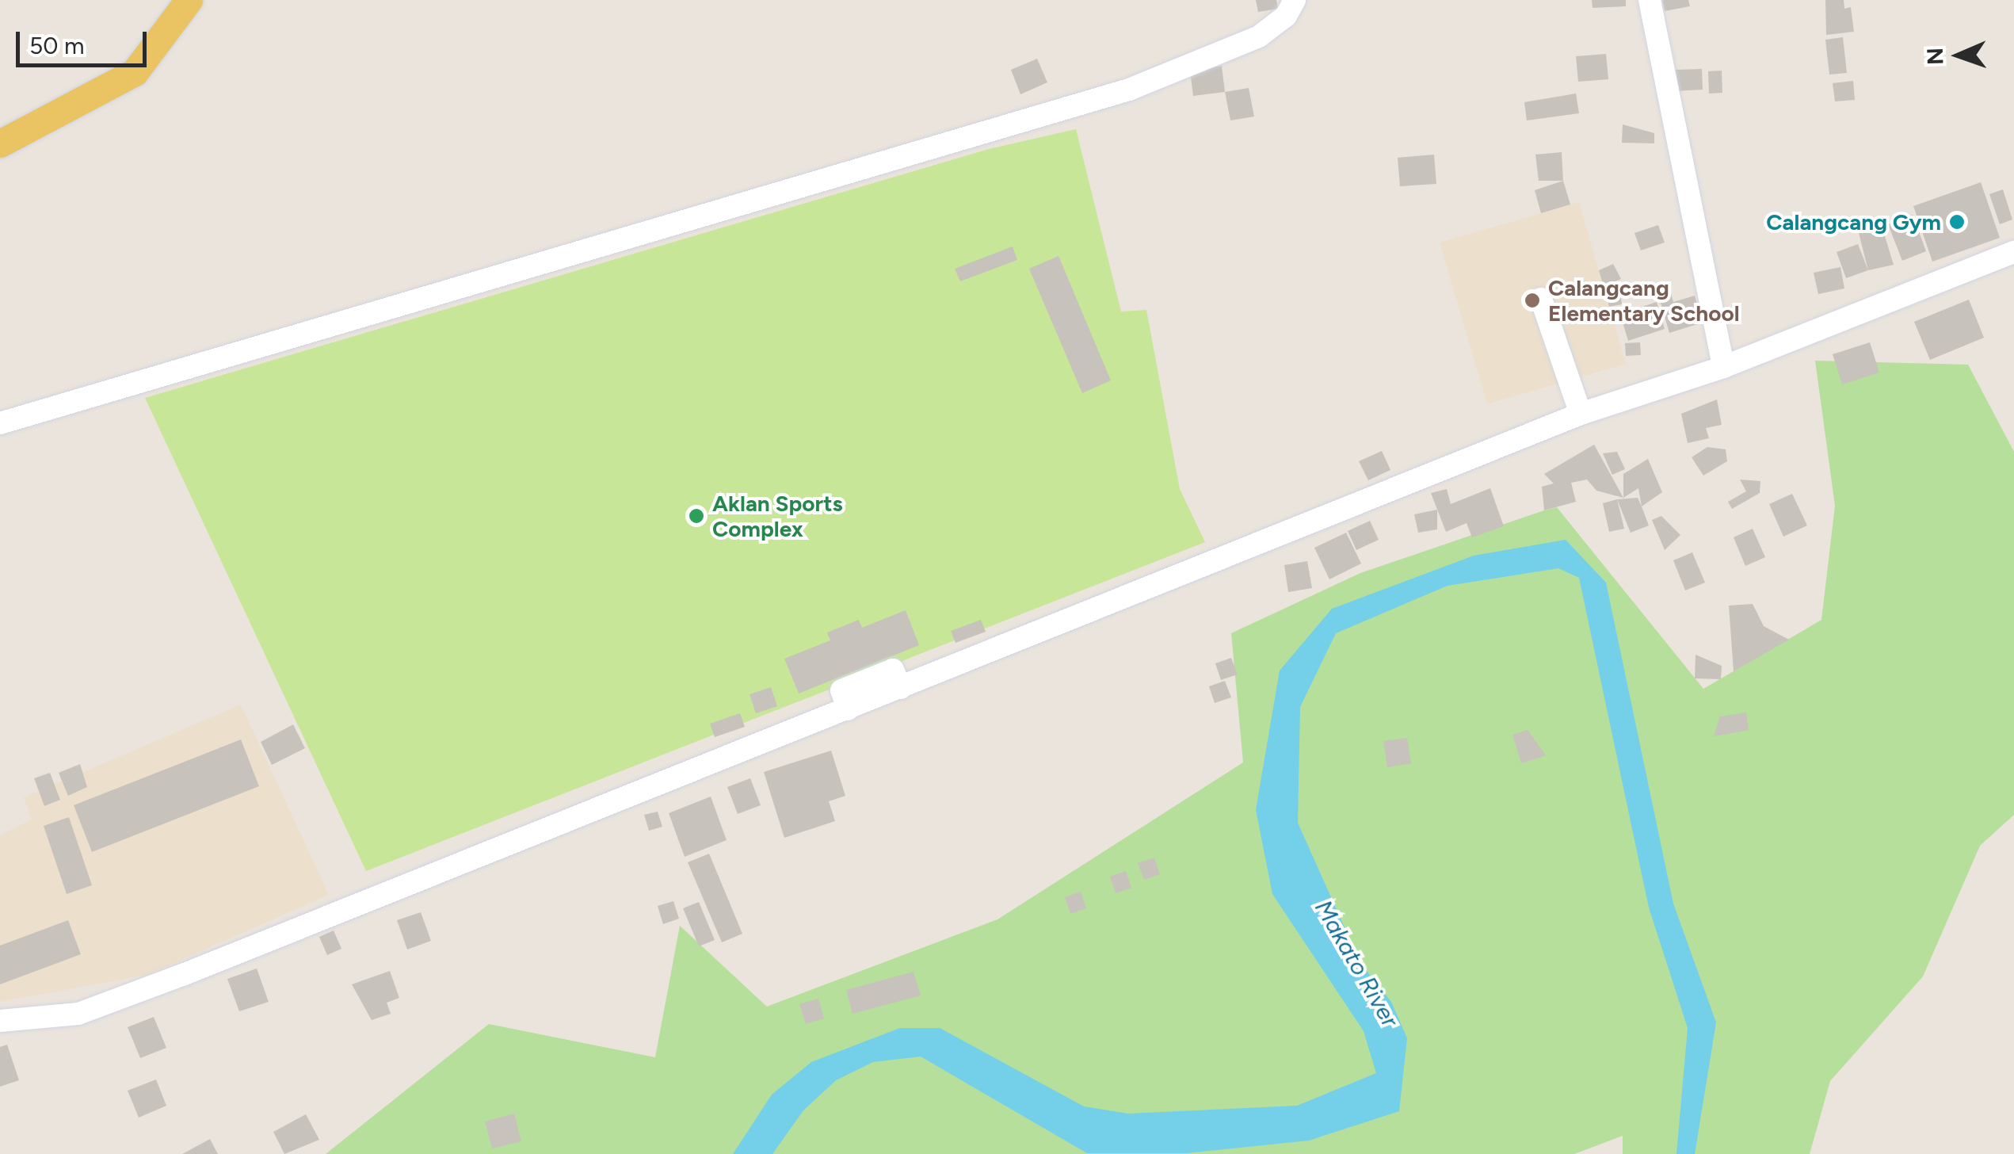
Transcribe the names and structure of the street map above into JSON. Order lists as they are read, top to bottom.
{
  "water": ["Makato River"],
  "places": ["Calangcang Gym", "Calangcang Elementary School", "Aklan Sports Complex"],
  "scale_bar": "50 m",
  "north": "left"
}
